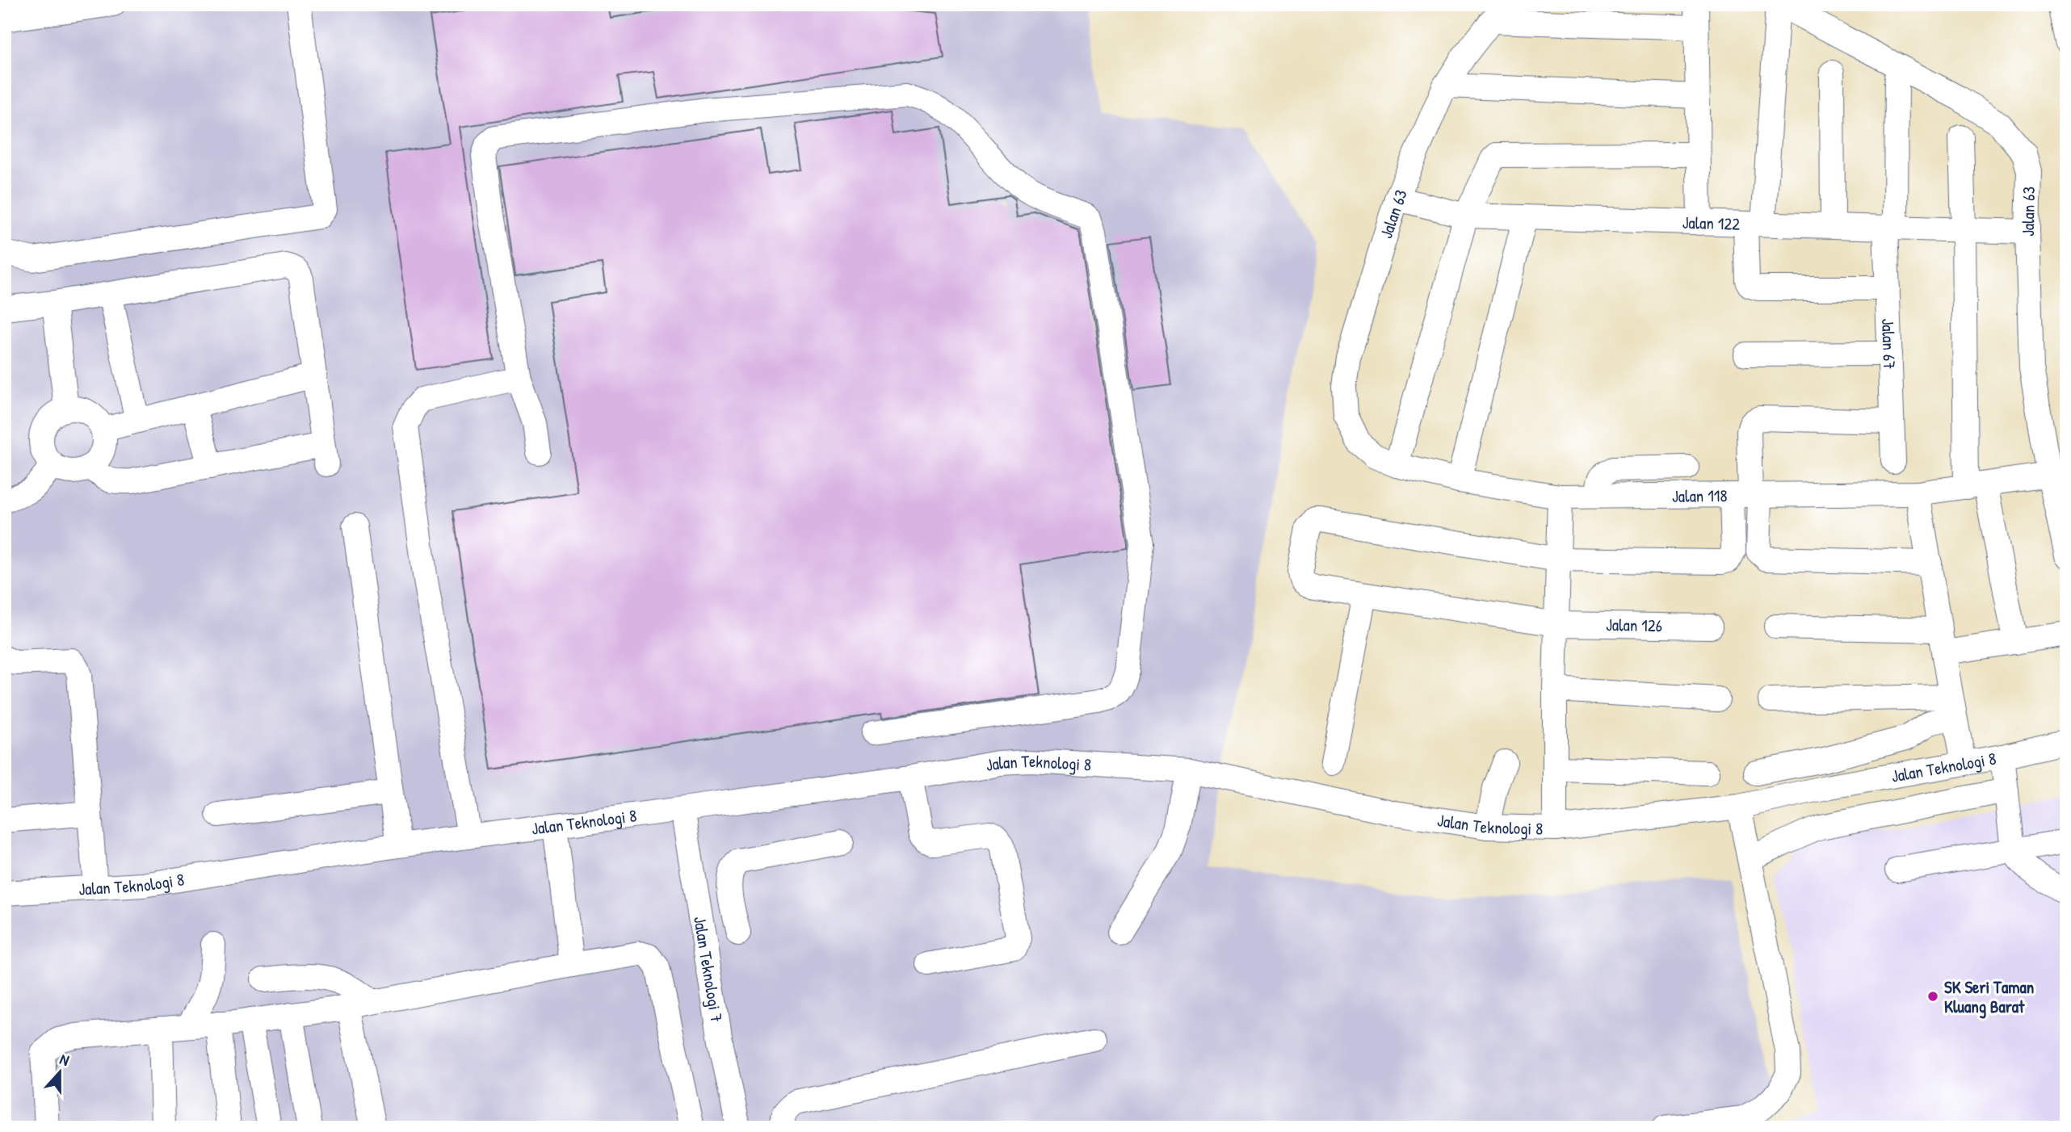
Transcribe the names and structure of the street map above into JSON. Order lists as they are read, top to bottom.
{
  "streets": {
    "street": [
      "Jalan 63",
      "Jalan 122",
      "Jalan 67",
      "Jalan 118",
      "Jalan 126",
      "Jalan Teknologi 8",
      "Jalan Teknologi 7"
    ]
  },
  "crossings": [
    ["Jalan 63", "Jalan 122"],
    ["Jalan 63", "Jalan 67"],
    ["Jalan 63", "Jalan 118"],
    ["Jalan 122", "Jalan 67"],
    ["Jalan Teknologi 8", "Jalan Teknologi 7"]
  ],
  "places": ["SK Seri Taman Kluang Barat"],
  "north": "top"
}
